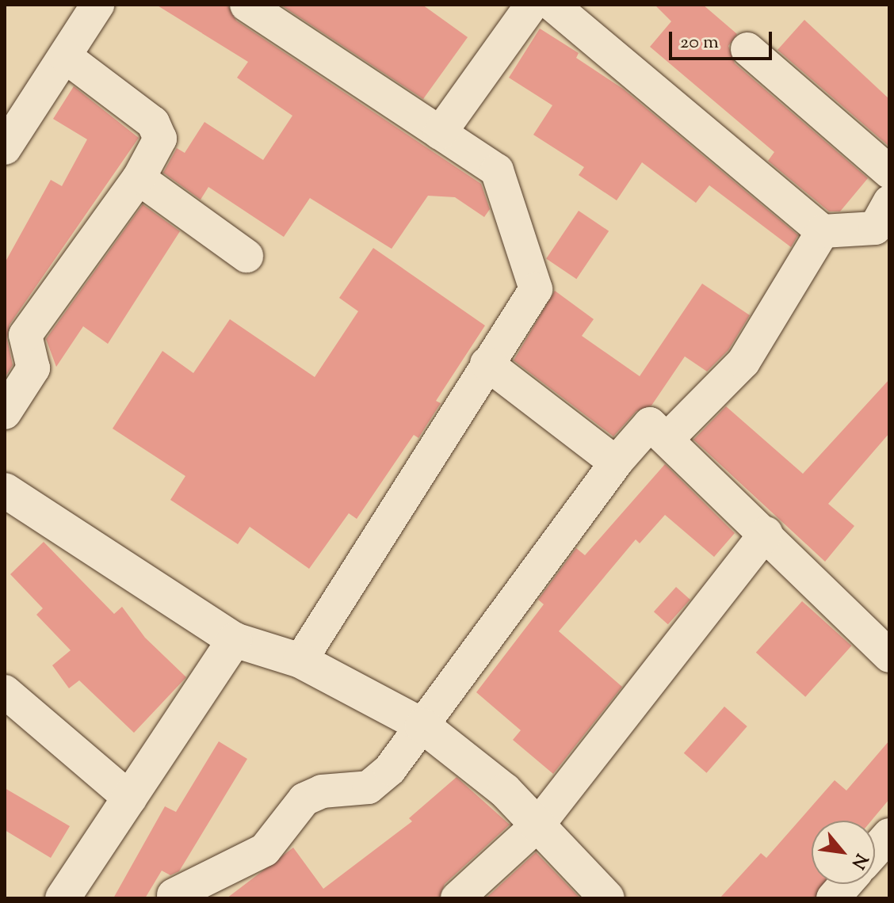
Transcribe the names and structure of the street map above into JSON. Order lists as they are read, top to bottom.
{
  "scale_bar": "20 m",
  "north": "bottom right"
}
